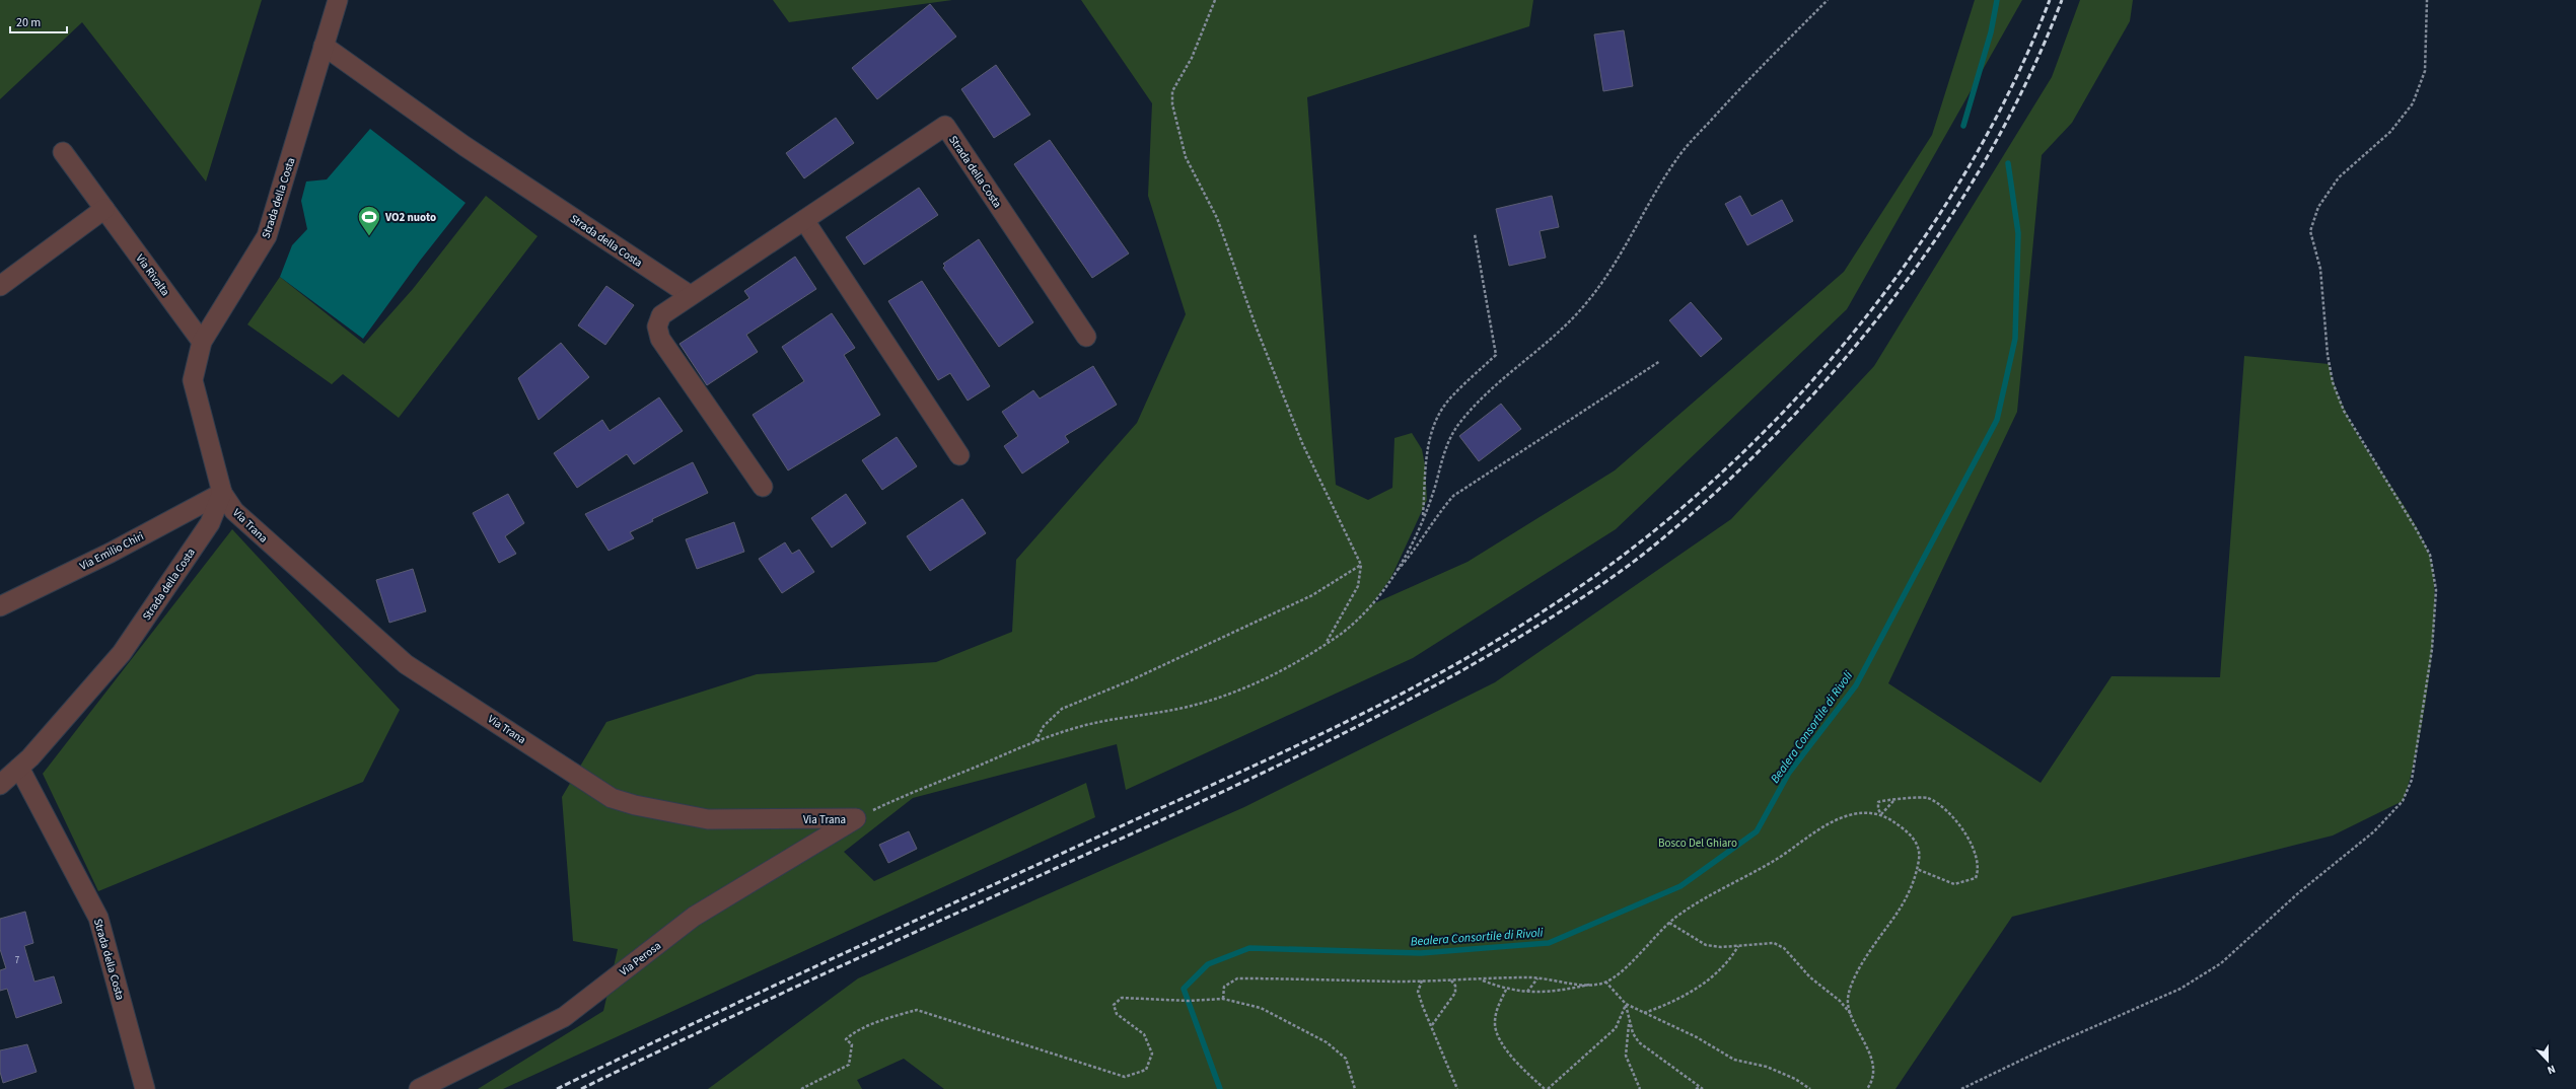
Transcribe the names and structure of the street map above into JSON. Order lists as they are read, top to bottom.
{
  "streets": {
    "street": [
      "Strada della Costa",
      "Via Rivalta",
      "Via Trana",
      "Via Emilio Chiri",
      "Via Perosa"
    ]
  },
  "crossings": [
    ["Strada della Costa", "Via Rivalta"],
    ["Strada della Costa", "Via Trana"],
    ["Strada della Costa", "Via Emilio Chiri"],
    ["Via Trana", "Via Emilio Chiri"],
    ["Via Trana", "Via Perosa"]
  ],
  "water": ["Bealera Consortile di Rivoli"],
  "parks": ["Bosco Del Ghiaro"],
  "places": {
    "sports": ["VO2 nuoto"]
  },
  "house_numbers": ["7"],
  "scale_bar": "20 m",
  "north": "bottom"
}
